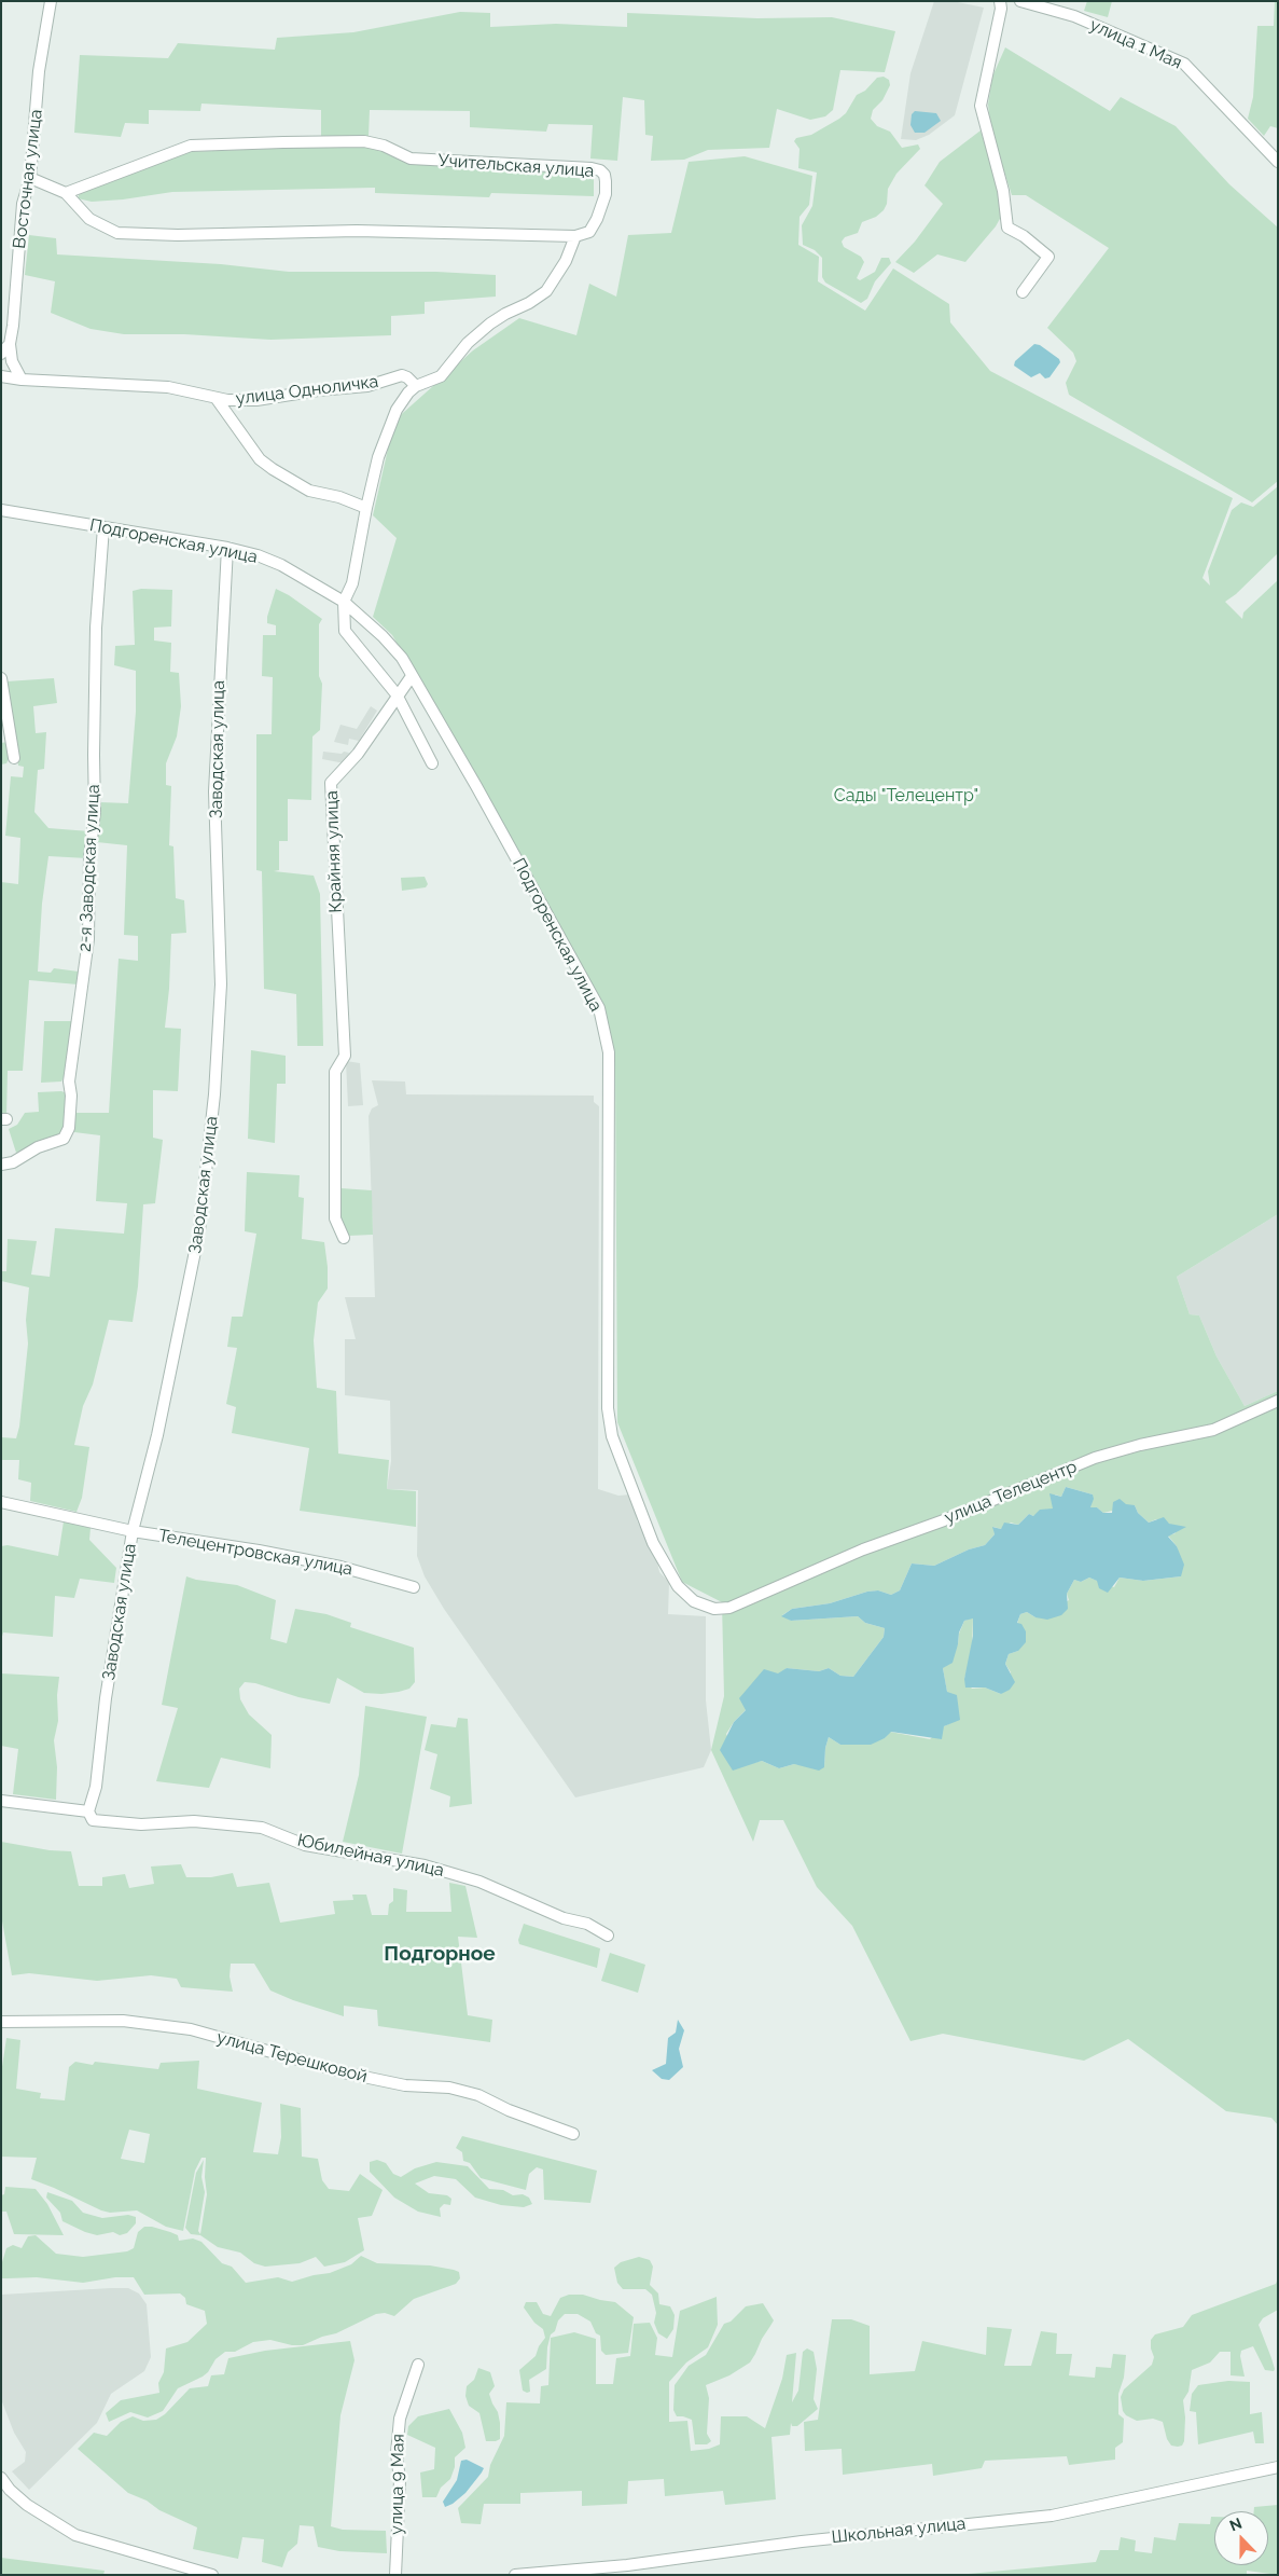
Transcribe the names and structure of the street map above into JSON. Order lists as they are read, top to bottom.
{
  "streets": {
    "street": [
      "улица 1 Мая",
      "Учительская улица",
      "Восточная улица",
      "улица Одноличка",
      "Подгоренская улица",
      "Заводская улица",
      "Крайняя улица",
      "2-я Заводская улица",
      "улица Телецентр",
      "Телецентровская улица",
      "Юбилейная улица",
      "улица Терешковой",
      "улица 9 Мая",
      "Школьная улица"
    ]
  },
  "crossings": [
    ["Подгоренская улица", "Заводская улица"],
    ["Подгоренская улица", "Крайняя улица"],
    ["Подгоренская улица", "2-я Заводская улица"],
    ["Подгоренская улица", "улица Телецентр"],
    ["Заводская улица", "Телецентровская улица"],
    ["Заводская улица", "Юбилейная улица"]
  ],
  "districts": ["Подгорное"],
  "parks": ["Сады \"Телецентр\""],
  "north": "top"
}
